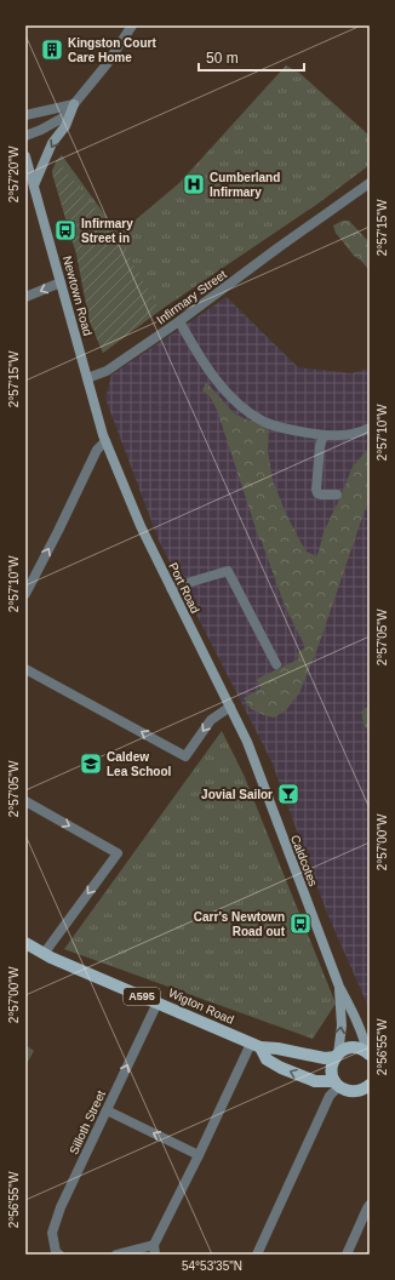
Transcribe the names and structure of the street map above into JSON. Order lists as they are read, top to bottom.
{
  "streets": {
    "main road": [
      "Newtown Road",
      "Port Road",
      "Caldcotes",
      "A595",
      "Wigton Road"
    ],
    "street": ["Infirmary Street", "Silloth Street"]
  },
  "crossings": [
    ["Newtown Road", "Infirmary Street"],
    ["Newtown Road", "Port Road"],
    ["Port Road", "Caldcotes"],
    ["Caldcotes", "Wigton Road"],
    ["Wigton Road", "Silloth Street"]
  ],
  "one_way": ["Silloth Street"],
  "places": {
    "building": ["Kingston Court Care Home"],
    "hospital": ["Cumberland Infirmary"],
    "bus stop": ["Infirmary Street in", "Carr's Newtown Road out"],
    "school or university": ["Caldew Lea School"],
    "bar": ["Jovial Sailor"]
  },
  "scale_bar": "50 m",
  "coordinates": [
    "2°57'20\"W",
    "2°57'15\"W",
    "2°57'10\"W",
    "2°57'05\"W",
    "2°57'00\"W",
    "2°56'55\"W",
    "54°53'35\"N"
  ]
}
